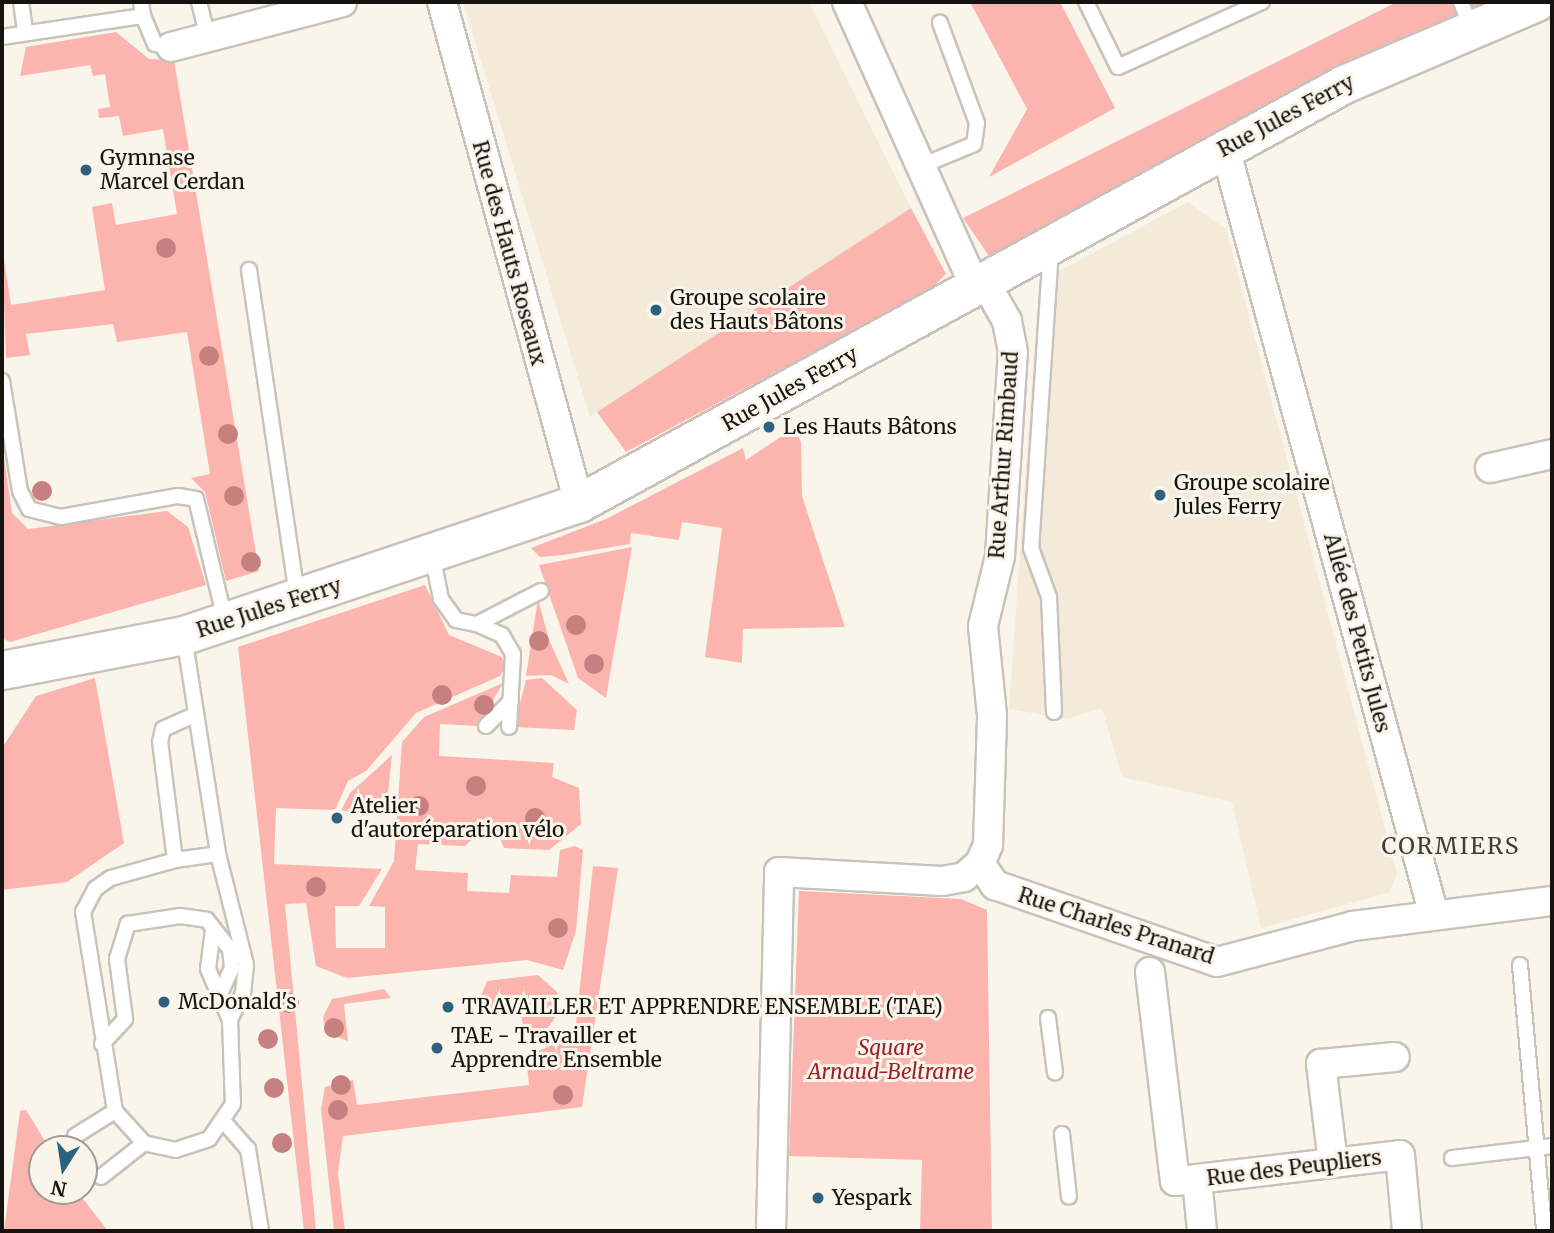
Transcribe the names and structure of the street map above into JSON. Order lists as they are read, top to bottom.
{
  "streets": {
    "street": [
      "Rue Jules Ferry",
      "Rue des Hauts Roseaux",
      "Rue Arthur Rimbaud",
      "Allée des Petits Jules",
      "Rue Charles Pranard",
      "Rue des Peupliers"
    ]
  },
  "crossings": [
    ["Rue Jules Ferry", "Rue des Hauts Roseaux"],
    ["Rue Jules Ferry", "Rue Arthur Rimbaud"],
    ["Rue Jules Ferry", "Allée des Petits Jules"],
    ["Rue Arthur Rimbaud", "Rue Charles Pranard"],
    ["Allée des Petits Jules", "Rue Charles Pranard"]
  ],
  "districts": ["CORMIERS"],
  "parks": ["Square Arnaud-Beltrame"],
  "places": [
    "Gymnase Marcel Cerdan",
    "Groupe scolaire des Hauts Bâtons",
    "Les Hauts Bâtons",
    "Groupe scolaire Jules Ferry",
    "Atelier d'autoréparation vélo",
    "McDonald's",
    "TRAVAILLER ET APPRENDRE ENSEMBLE (TAE)",
    "TAE - Travailler et Apprendre Ensemble",
    "Yespark"
  ],
  "north": "bottom"
}
